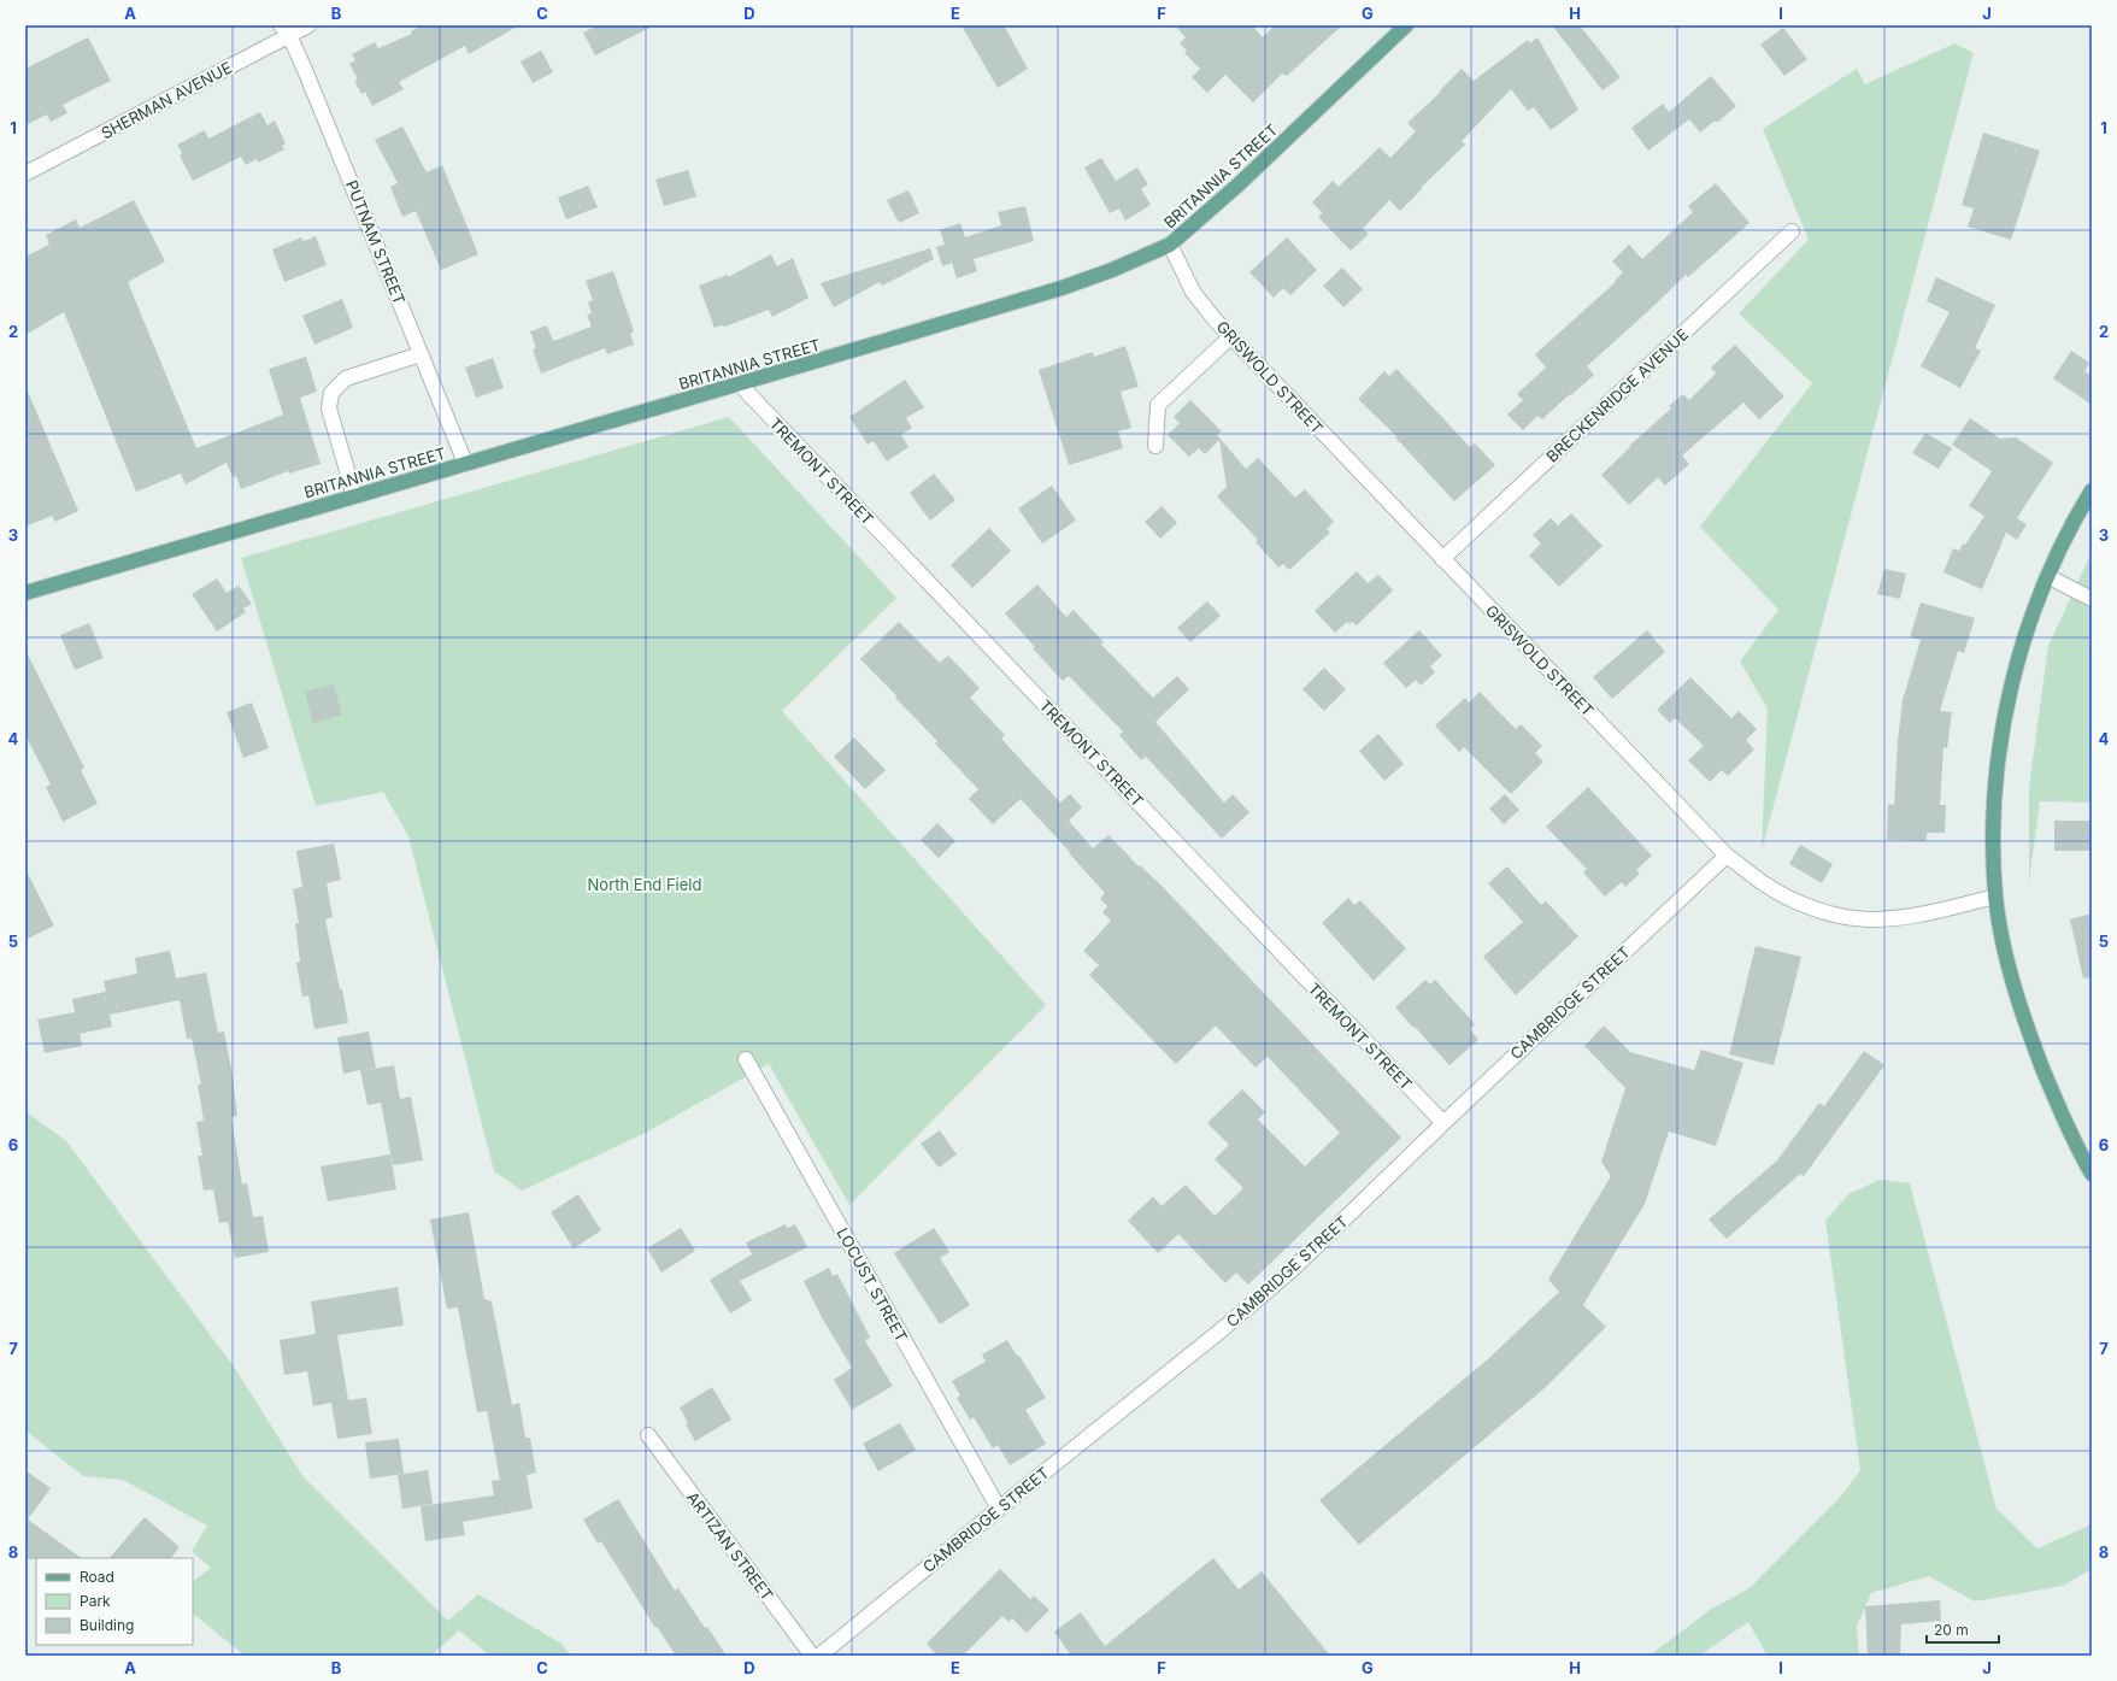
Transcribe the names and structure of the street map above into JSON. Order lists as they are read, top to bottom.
{
  "streets": {
    "main road": ["BRITANNIA STREET"],
    "street": [
      "SHERMAN AVENUE",
      "PUTNAM STREET",
      "GRISWOLD STREET",
      "BRECKENRIDGE AVENUE",
      "TREMONT STREET",
      "CAMBRIDGE STREET",
      "LOCUST STREET",
      "ARTIZAN STREET"
    ]
  },
  "crossings": [
    ["SHERMAN AVENUE", "PUTNAM STREET"],
    ["BRITANNIA STREET", "PUTNAM STREET"],
    ["BRITANNIA STREET", "GRISWOLD STREET"],
    ["BRITANNIA STREET", "TREMONT STREET"],
    ["GRISWOLD STREET", "BRECKENRIDGE AVENUE"],
    ["GRISWOLD STREET", "CAMBRIDGE STREET"],
    ["TREMONT STREET", "CAMBRIDGE STREET"],
    ["CAMBRIDGE STREET", "LOCUST STREET"]
  ],
  "parks": ["North End Field"],
  "legend": ["Road", "Park", "Building"],
  "scale_bar": "20 m",
  "grid": {
    "columns": [
      "A",
      "B",
      "C",
      "D",
      "E",
      "F",
      "G",
      "H",
      "I",
      "J"
    ],
    "rows": [
      "1",
      "2",
      "3",
      "4",
      "5",
      "6",
      "7",
      "8"
    ]
  }
}
